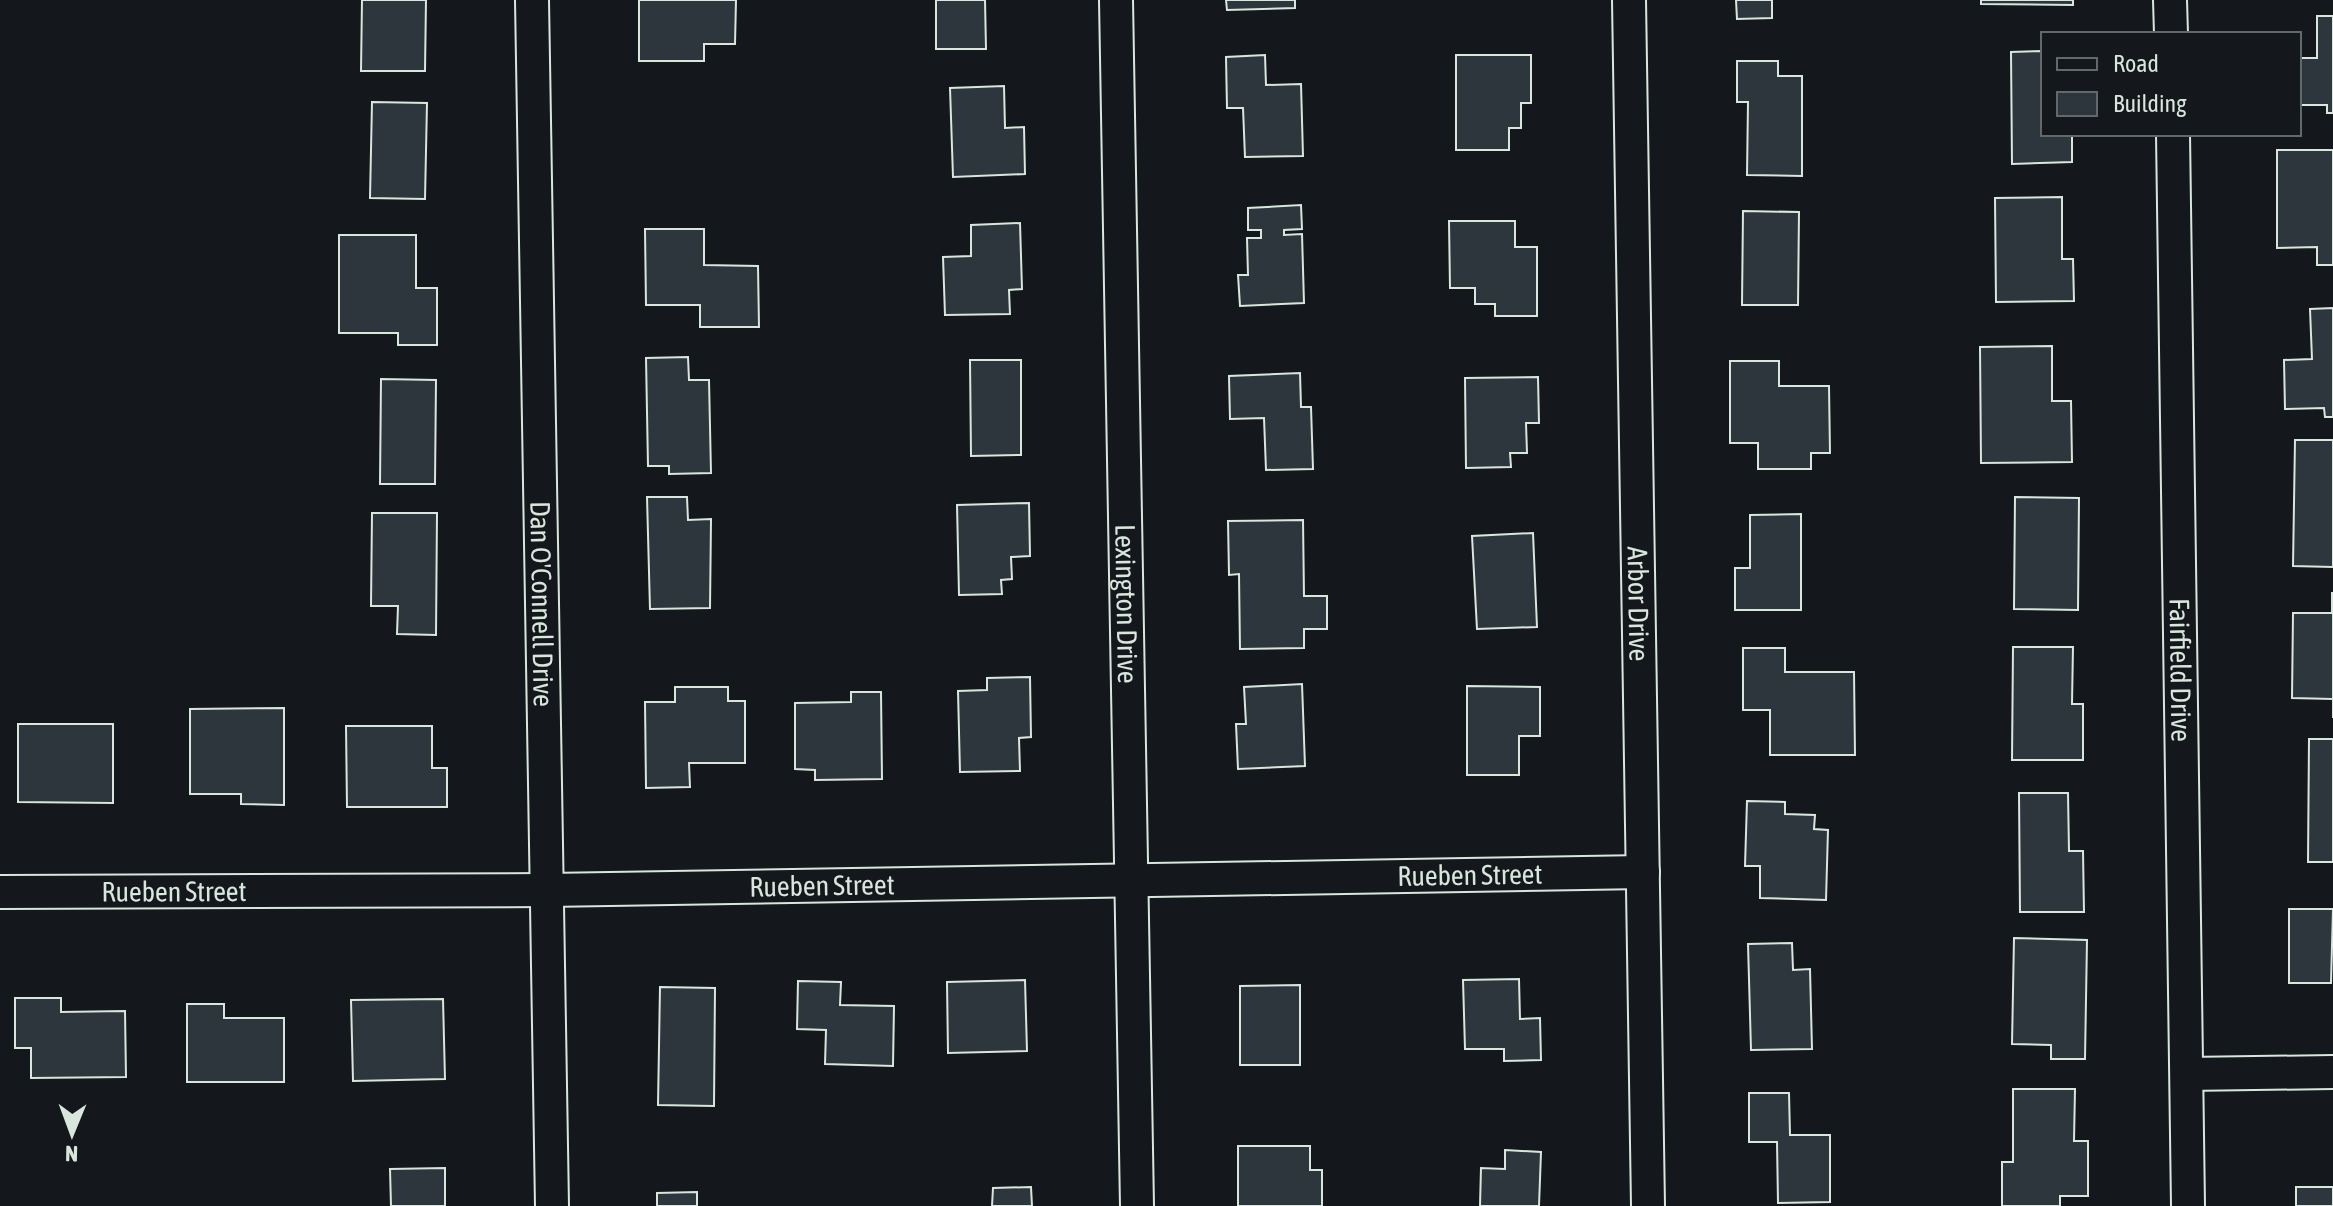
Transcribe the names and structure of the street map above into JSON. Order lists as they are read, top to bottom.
{
  "streets": {
    "street": [
      "Dan O'Connell Drive",
      "Lexington Drive",
      "Arbor Drive",
      "Fairfield Drive",
      "Rueben Street"
    ]
  },
  "crossings": [
    ["Dan O'Connell Drive", "Rueben Street"],
    ["Lexington Drive", "Rueben Street"],
    ["Arbor Drive", "Rueben Street"]
  ],
  "legend": ["Road", "Building"],
  "north": "bottom"
}
